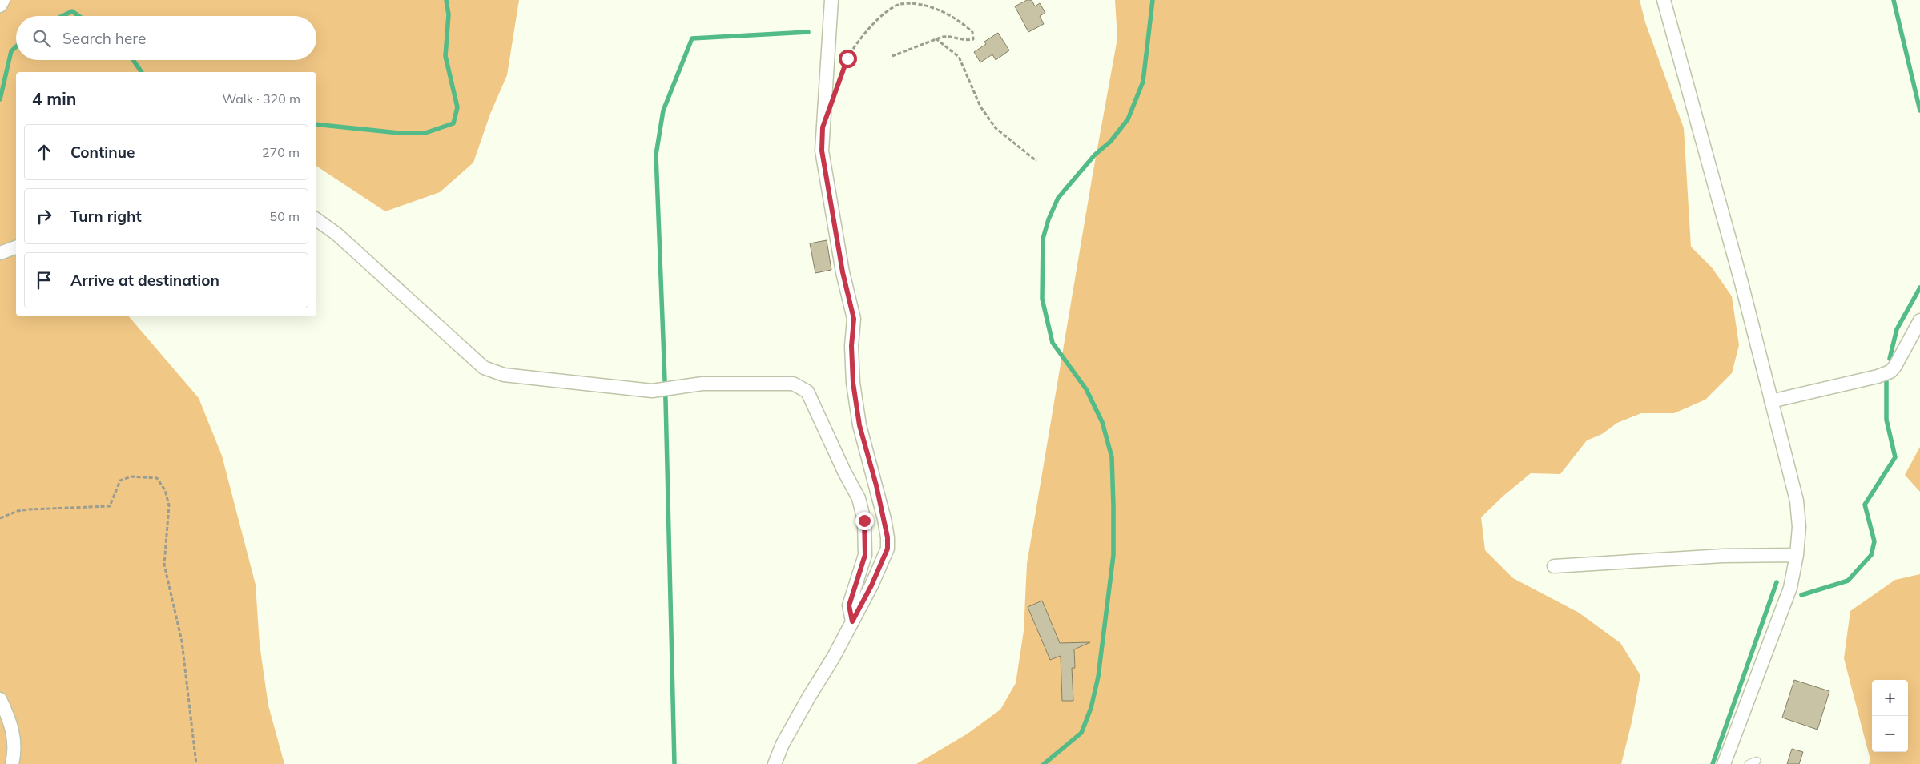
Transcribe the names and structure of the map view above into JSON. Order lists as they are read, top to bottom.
{
  "page": {
    "search": "Search here",
    "heading": ["4 min", "Walk · 320 m"],
    "list": [
      ["Continue", "270 m"],
      ["Turn right", "50 m"],
      "Arrive at destination"
    ],
    "map_buttons": ["+", "−"]
  }
}
